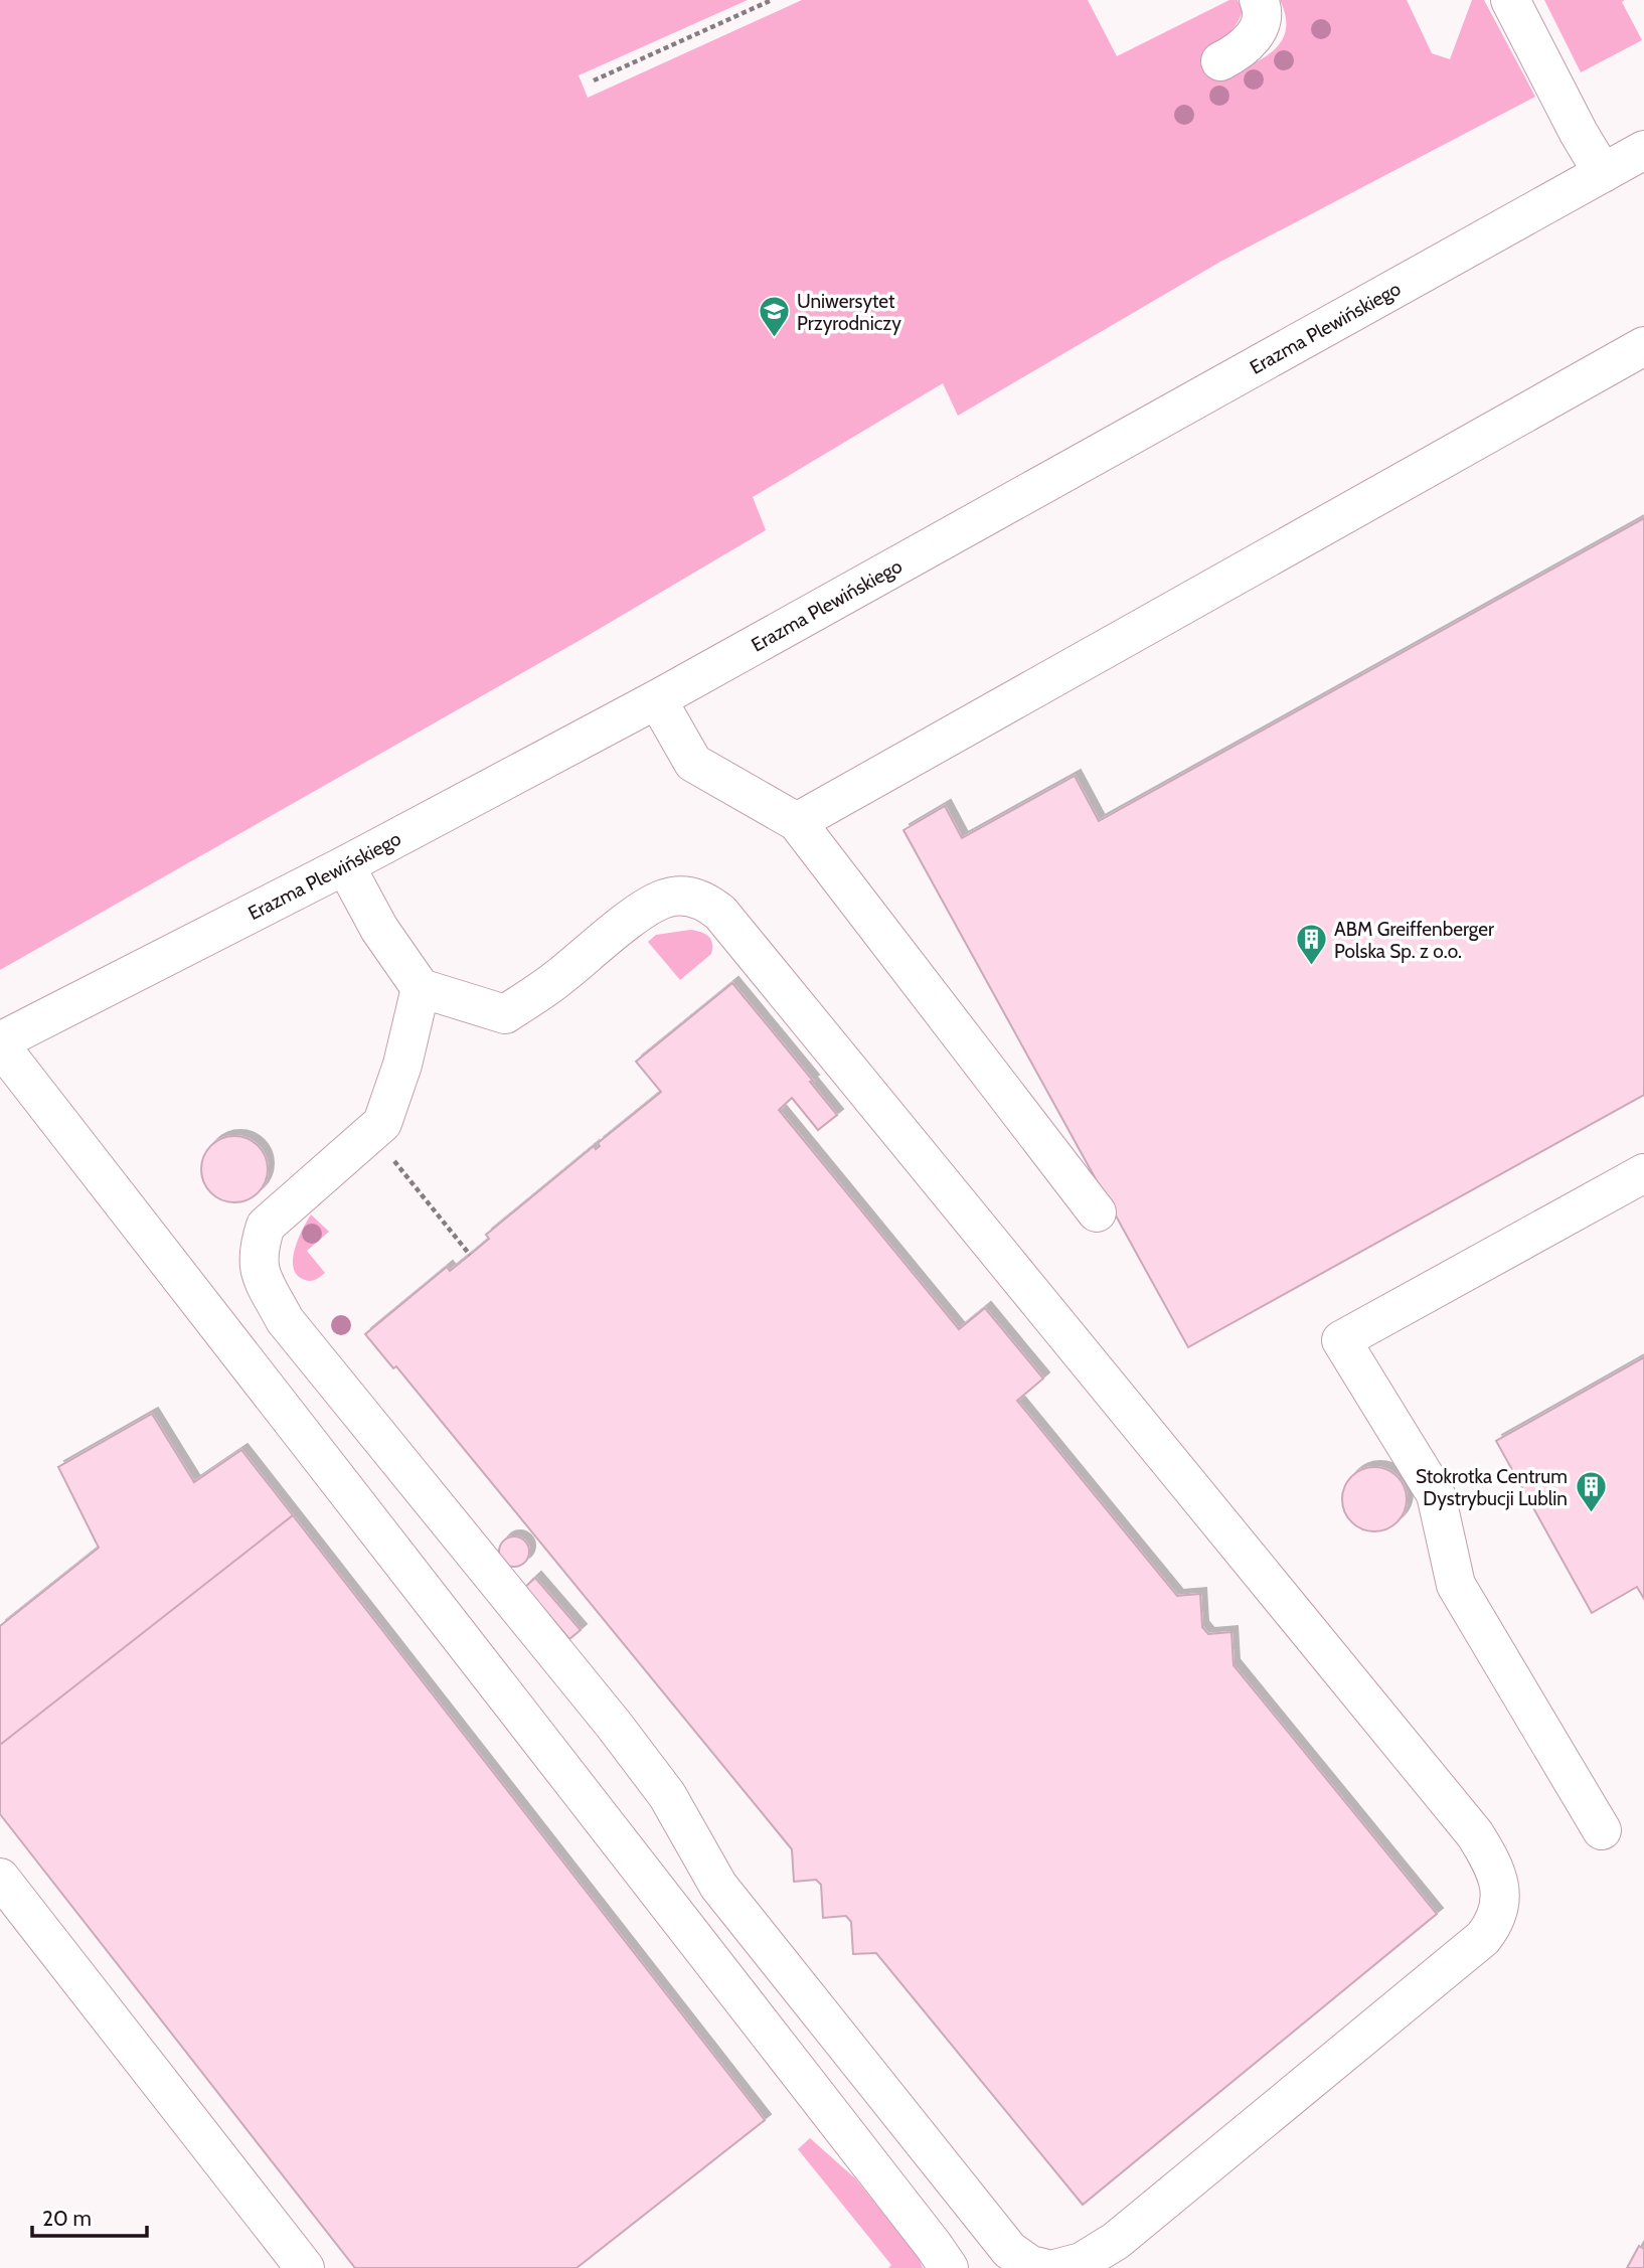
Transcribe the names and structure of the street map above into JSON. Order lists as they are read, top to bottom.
{
  "streets": {
    "street": ["Erazma Plewińskiego"]
  },
  "places": {
    "school or university": ["Uniwersytet Przyrodniczy"],
    "building": ["ABM Greiffenberger Polska Sp. z o.o.", "Stokrotka Centrum Dystrybucji Lublin"]
  },
  "scale_bar": "20 m"
}
